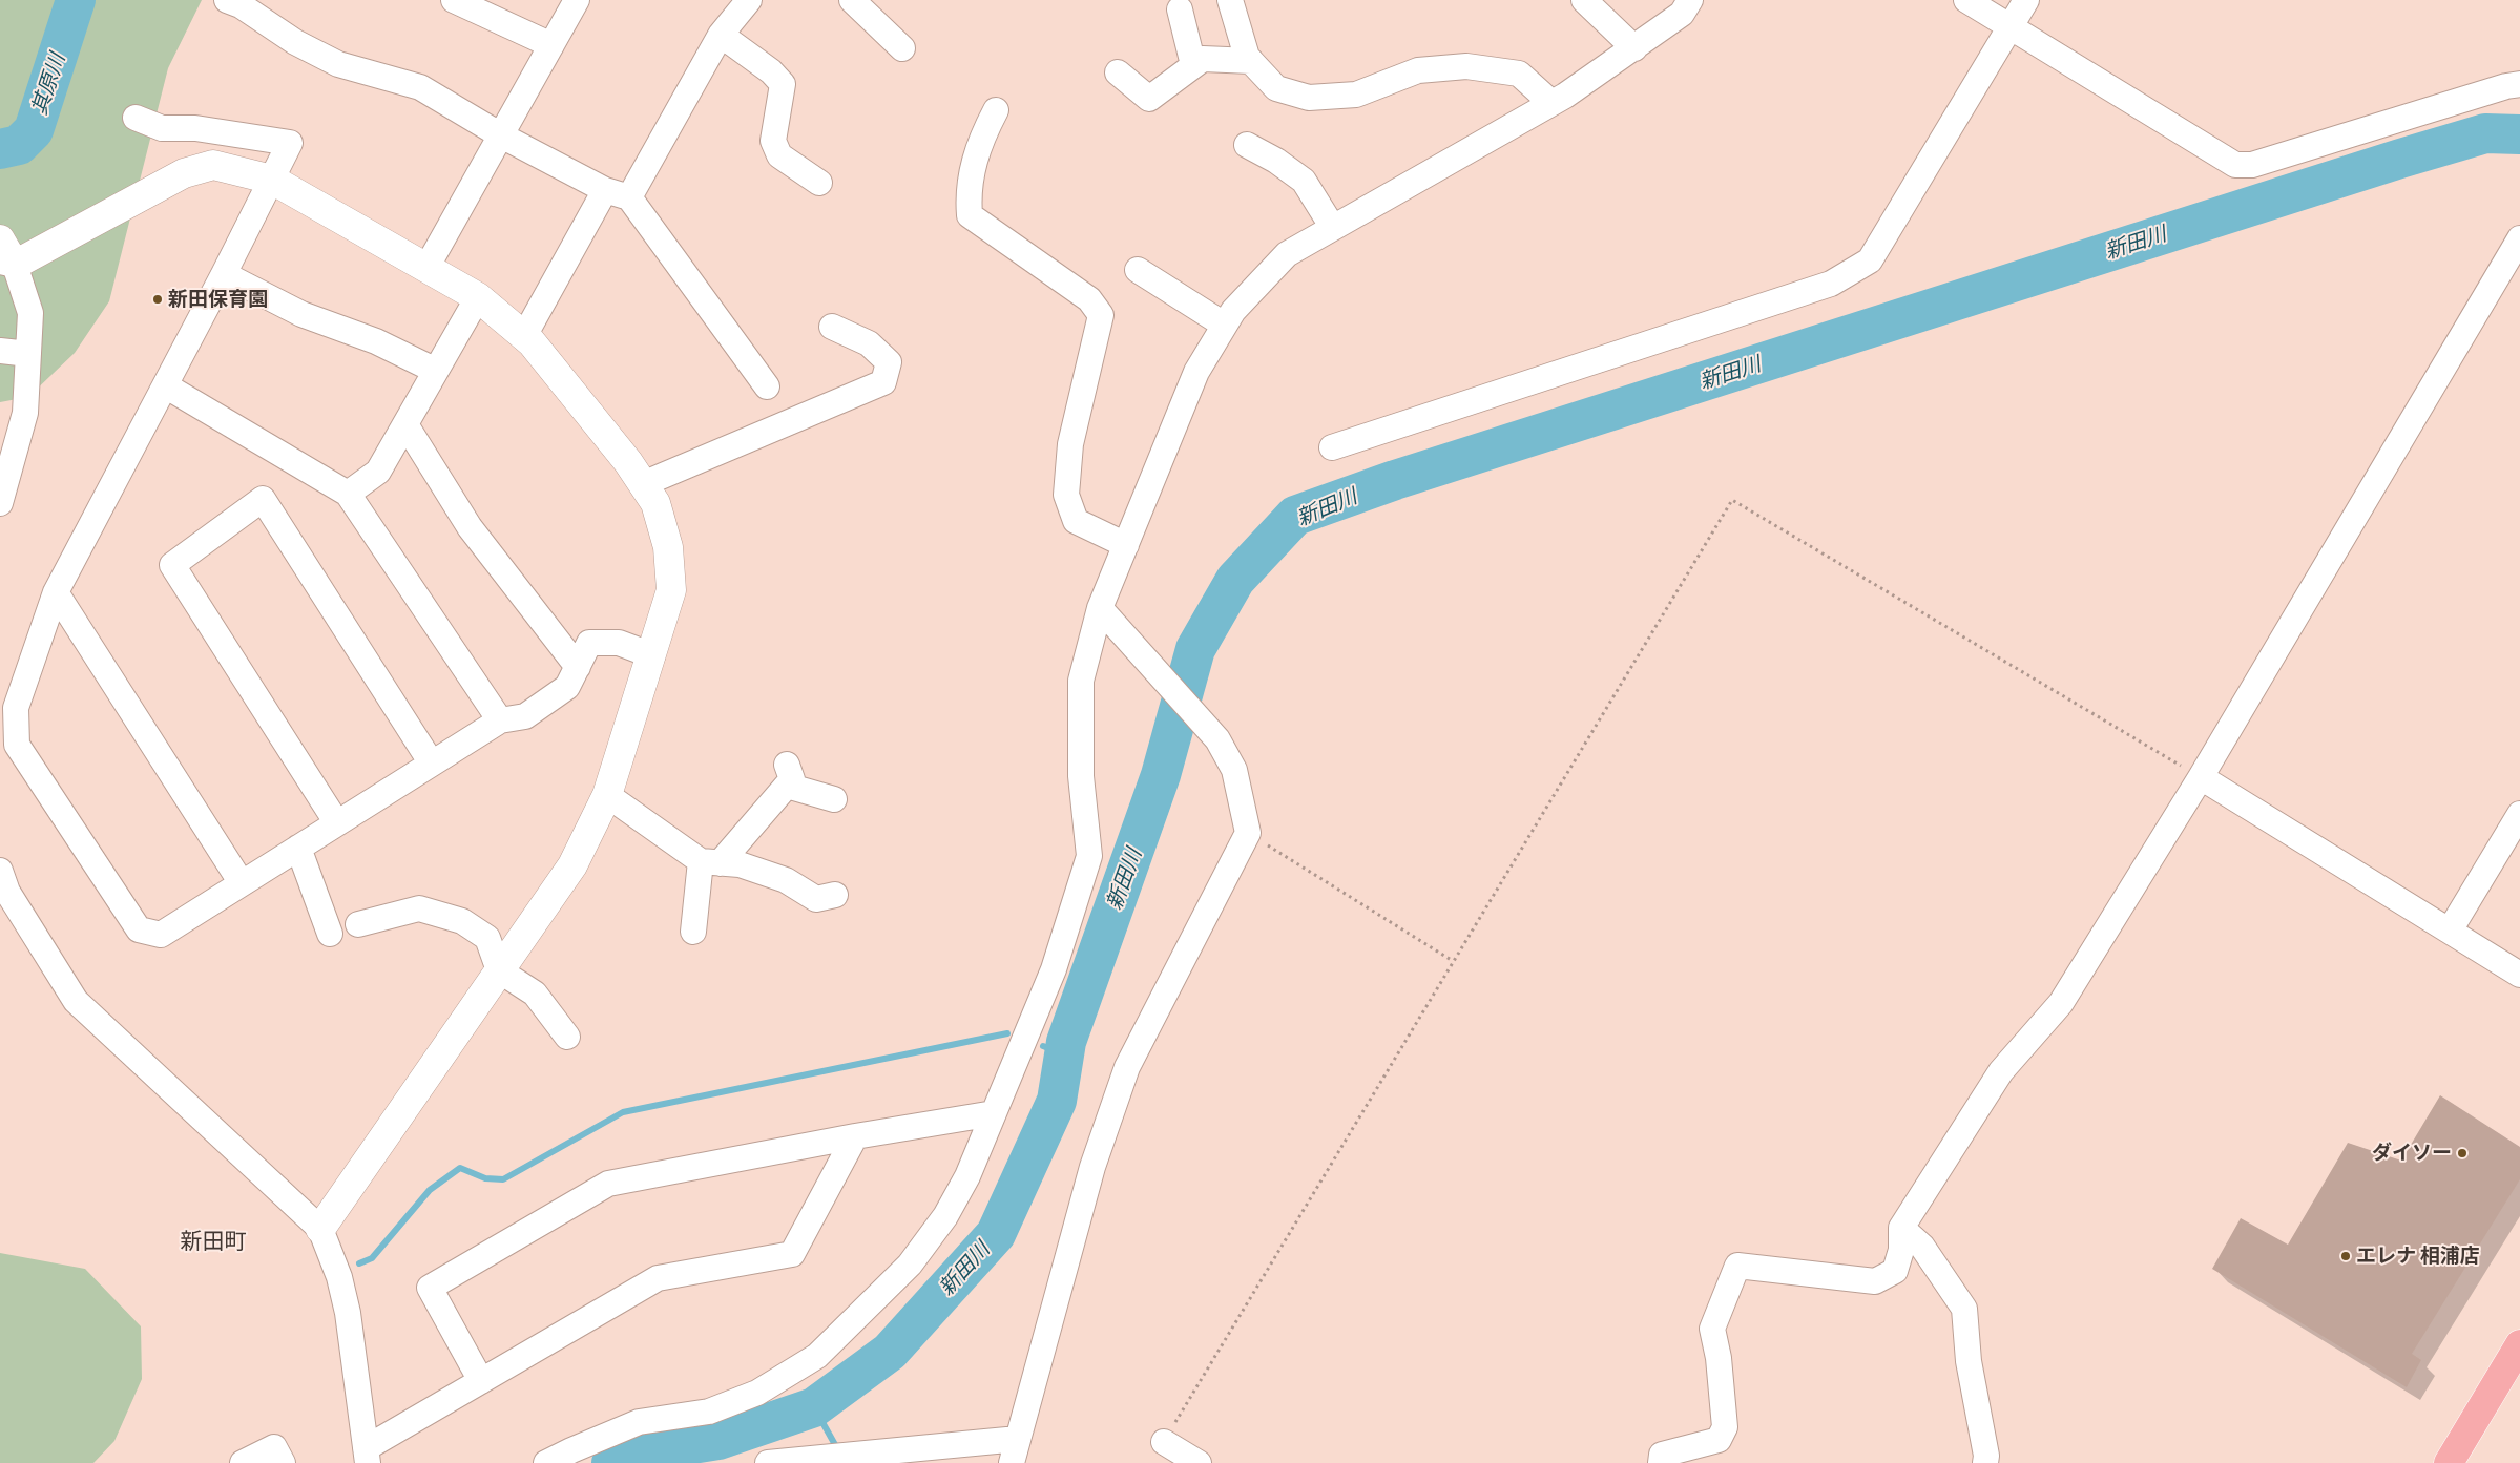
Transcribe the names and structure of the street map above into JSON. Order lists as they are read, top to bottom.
{
  "districts": ["新田町"],
  "water": ["其原川", "新田川"],
  "places": ["新田保育園", "ダイソー", "エレナ 相浦店"]
}
